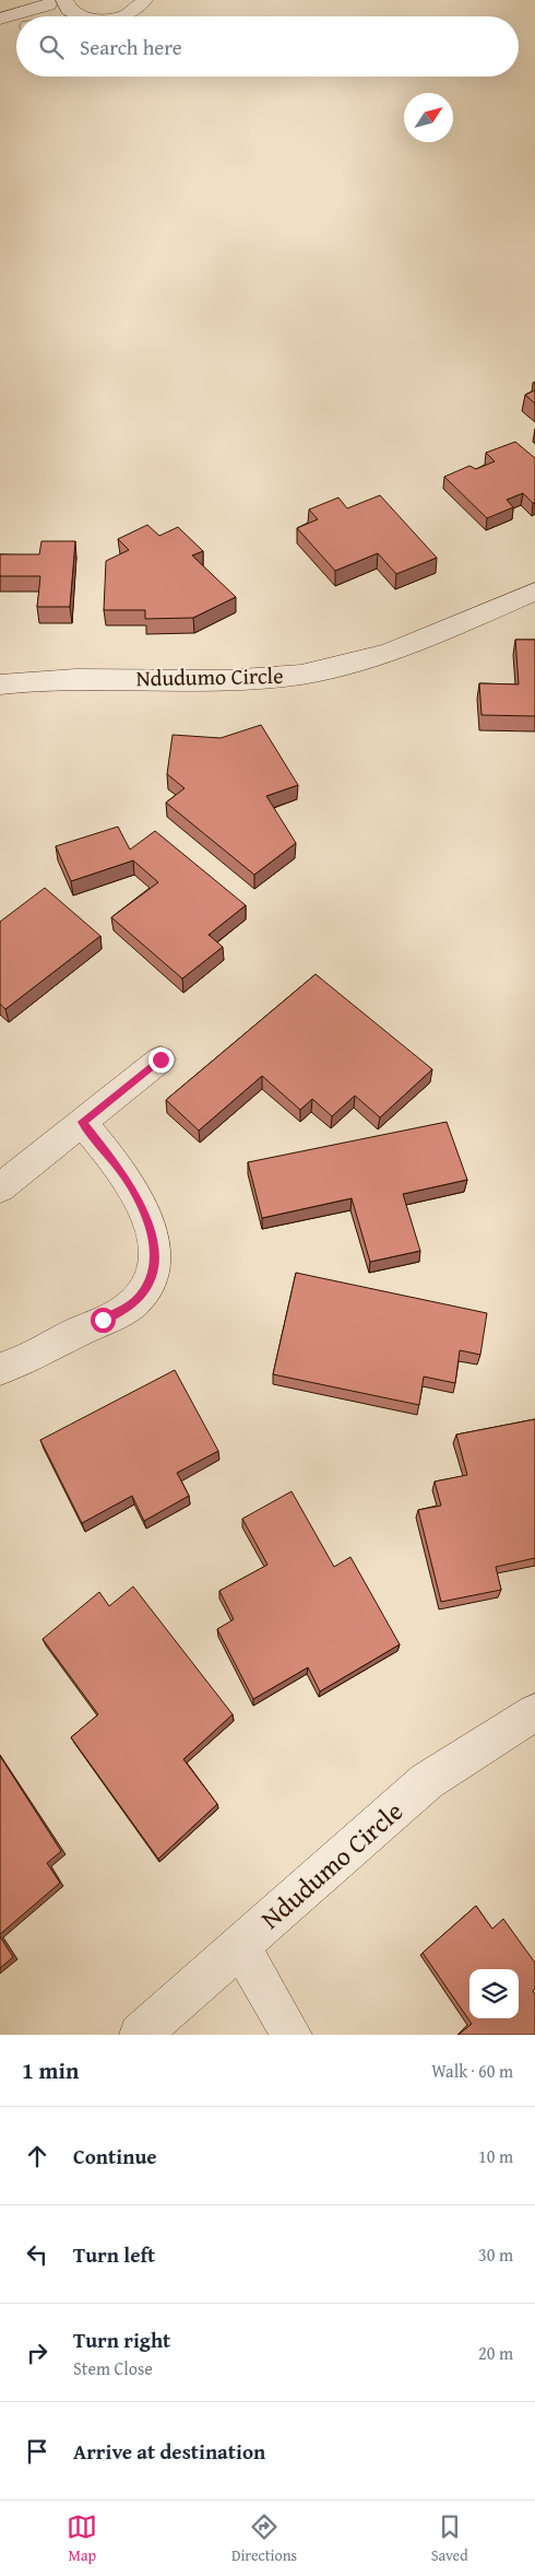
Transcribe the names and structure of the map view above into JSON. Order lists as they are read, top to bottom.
{
  "streets": {
    "street": ["Ndudumo Circle"]
  },
  "north": "top right",
  "page": {
    "search": "Search here",
    "heading": ["1 min", "Walk · 60 m"],
    "list": [
      ["Continue", "10 m"],
      ["Turn left", "30 m"],
      ["Turn right", "Stem Close", "20 m"],
      "Arrive at destination"
    ],
    "nav": ["Map", "Directions", "Saved"]
  }
}
